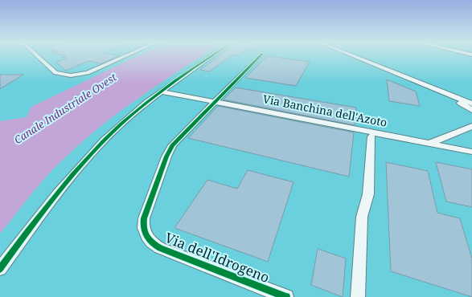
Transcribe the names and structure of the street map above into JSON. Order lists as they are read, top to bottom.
{
  "streets": {
    "street": ["Via Banchina dell'Azoto", "Via dell'Idrogeno"]
  },
  "crossings": [
    ["Via Banchina dell'Azoto", "Via dell'Idrogeno"]
  ],
  "water": ["Canale Industriale Ovest"]
}
